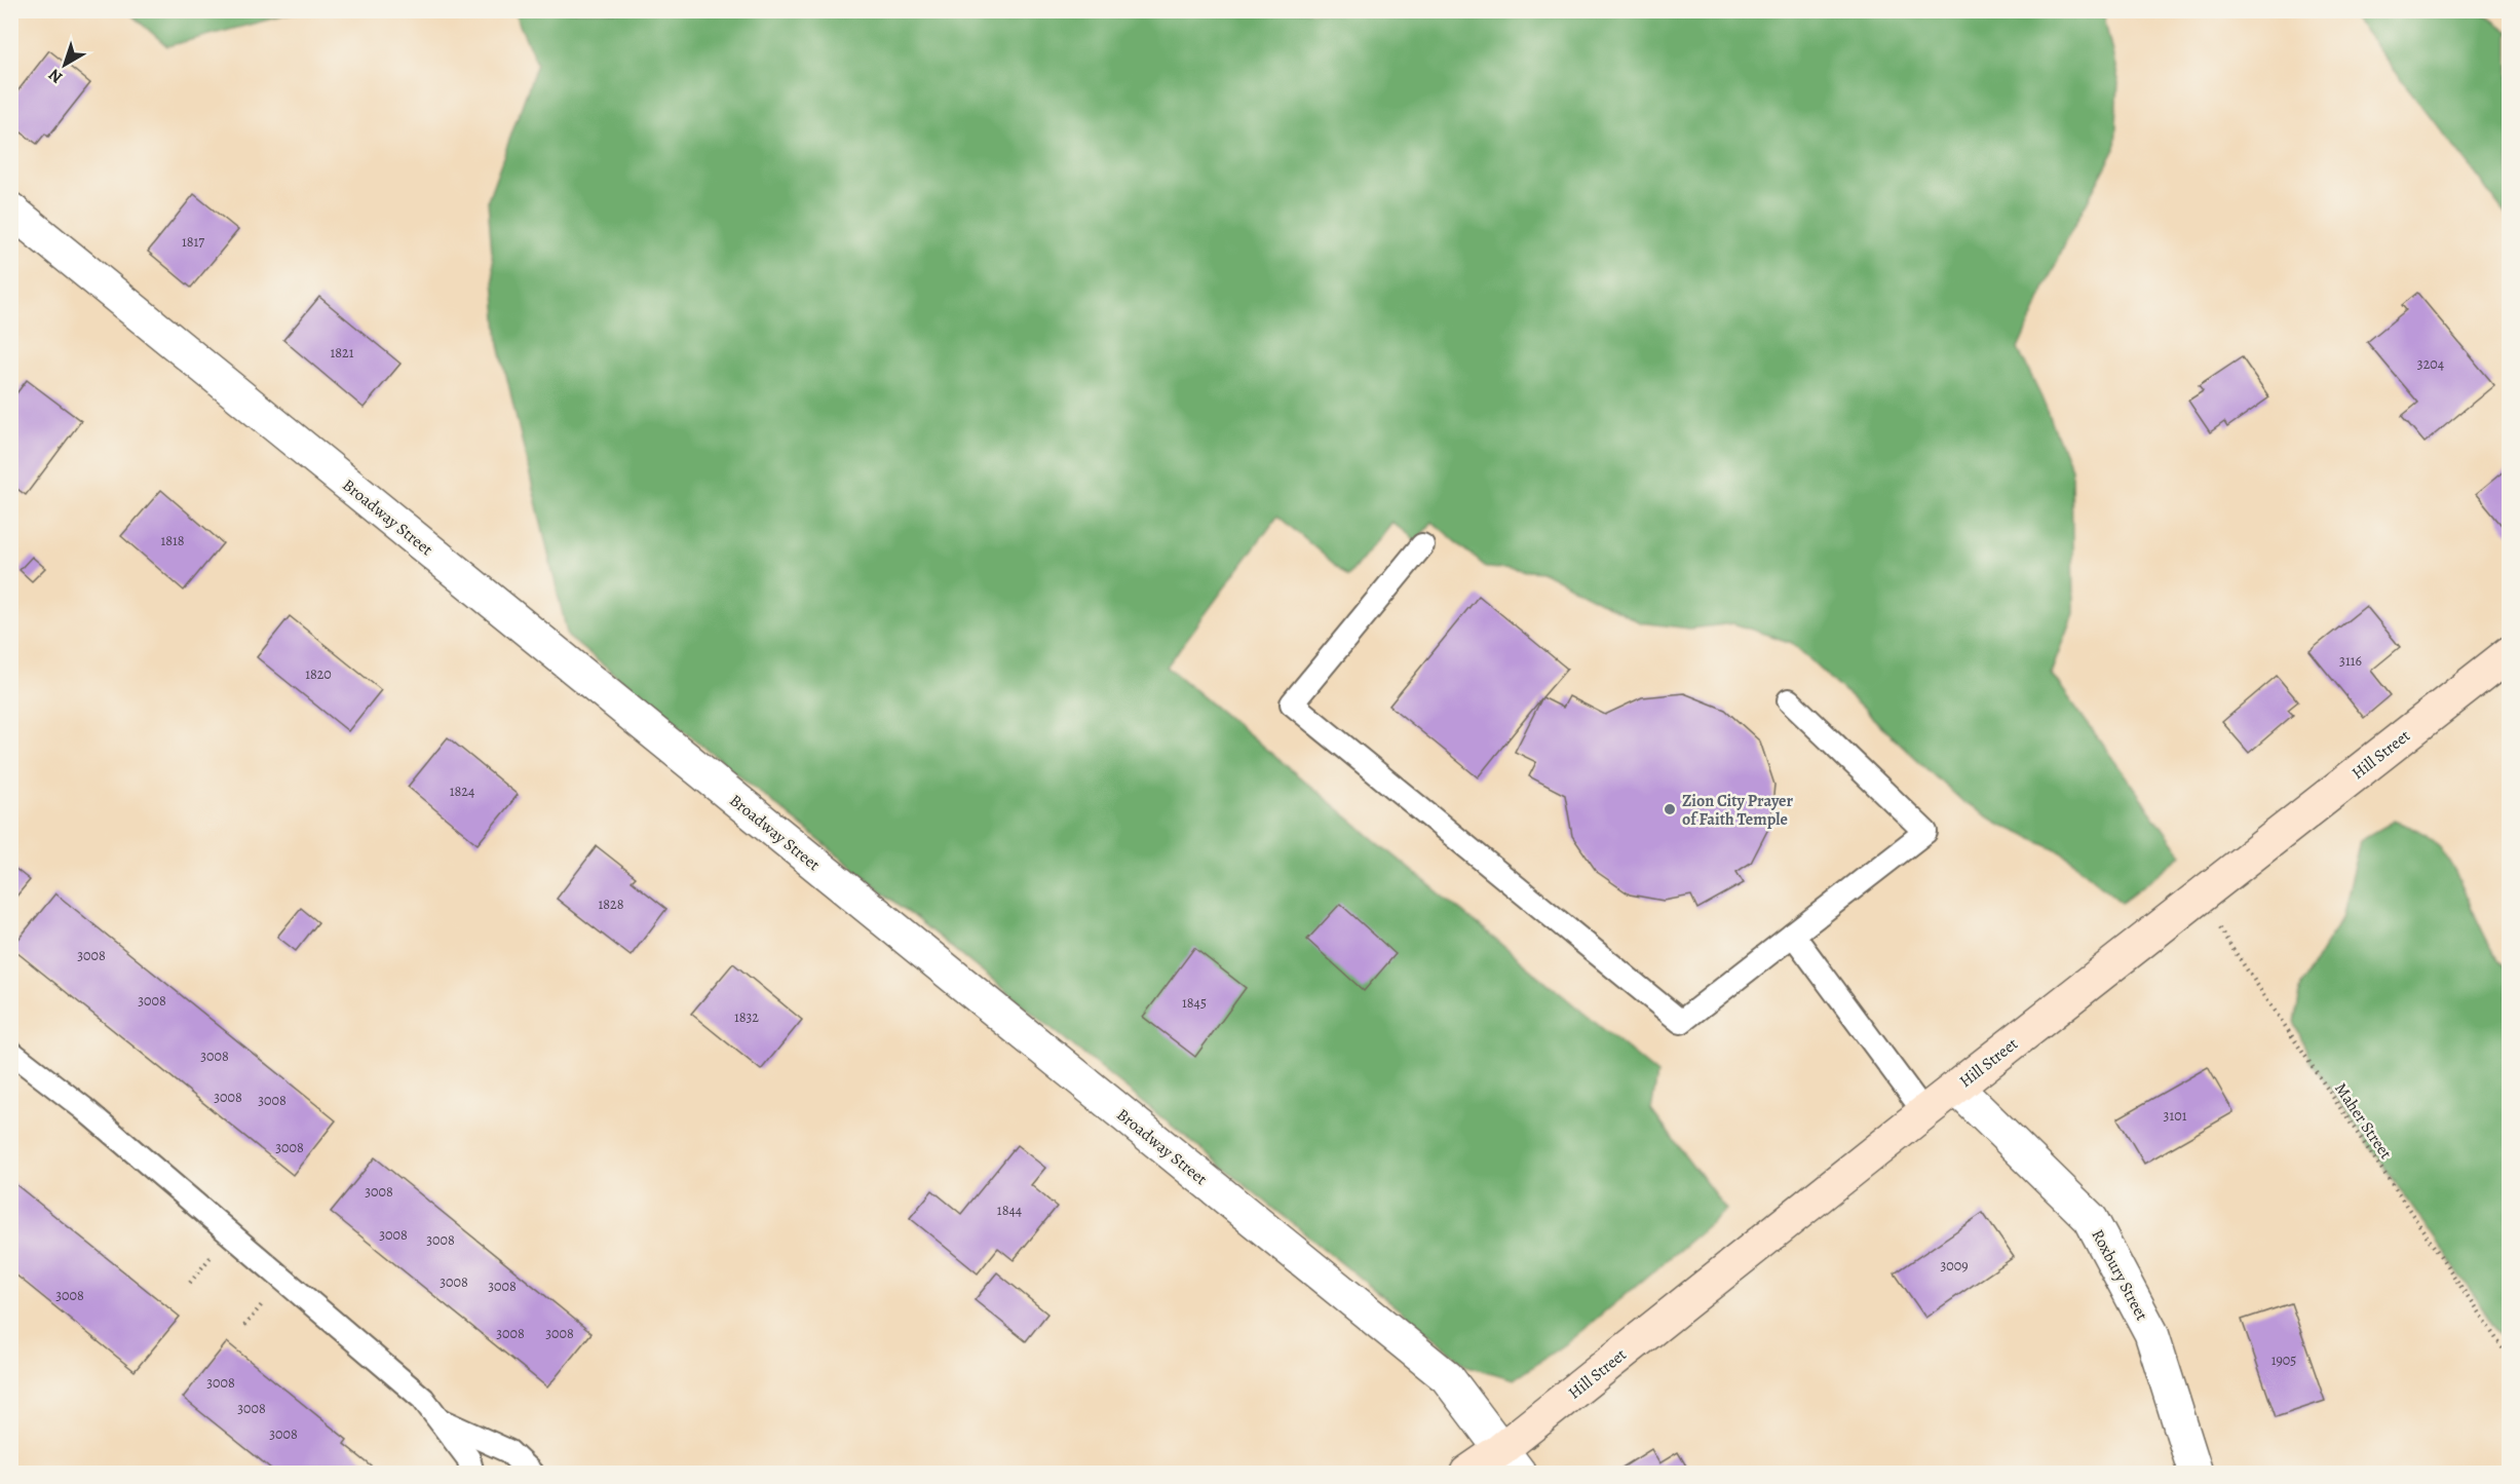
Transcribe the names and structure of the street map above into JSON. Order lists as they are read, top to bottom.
{
  "streets": {
    "street": ["Broadway Street", "Hill Street", "Roxbury Street"],
    "path": ["Maher Street"]
  },
  "crossings": [
    ["Broadway Street", "Hill Street"],
    ["Hill Street", "Maher Street"],
    ["Hill Street", "Roxbury Street"]
  ],
  "places": ["Zion City Prayer of Faith Temple"],
  "house_numbers": [
    "1817",
    "1821",
    "3204",
    "1818",
    "3116",
    "1820",
    "1824",
    "1828",
    "3008",
    "3008",
    "1845",
    "1832",
    "3008",
    "3008",
    "3008",
    "3101",
    "3008",
    "3008",
    "1844",
    "3008",
    "3008",
    "3009",
    "3008",
    "3008",
    "3008",
    "3008",
    "3008",
    "1905",
    "3008",
    "3008",
    "3008"
  ],
  "north": "bottom left"
}
